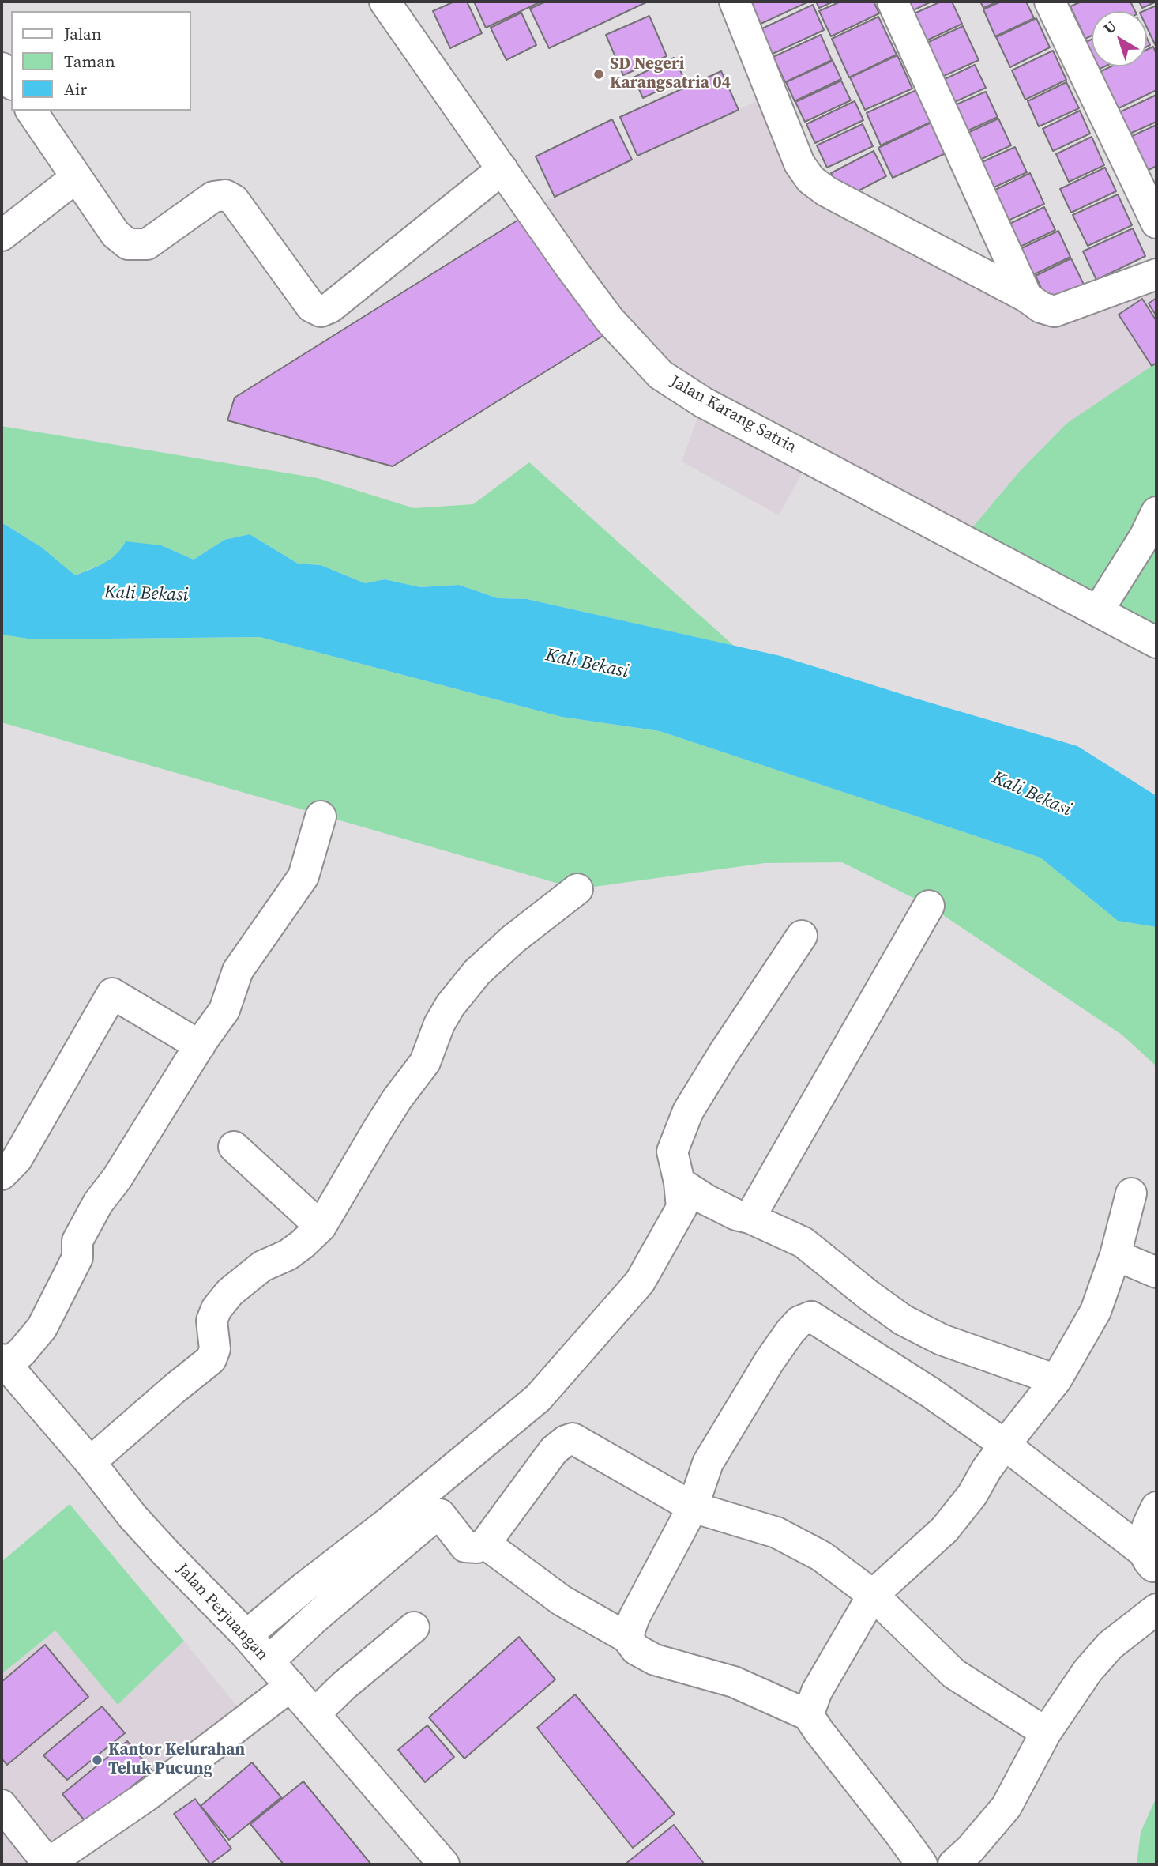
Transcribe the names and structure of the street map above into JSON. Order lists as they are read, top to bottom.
{
  "streets": {
    "street": ["Jalan Karang Satria", "Jalan Perjuangan"]
  },
  "water": ["Kali Bekasi"],
  "places": ["SD Negeri Karangsatria 04", "Kantor Kelurahan Teluk Pucung"],
  "legend": ["Jalan", "Taman", "Air"],
  "north": "top left"
}
